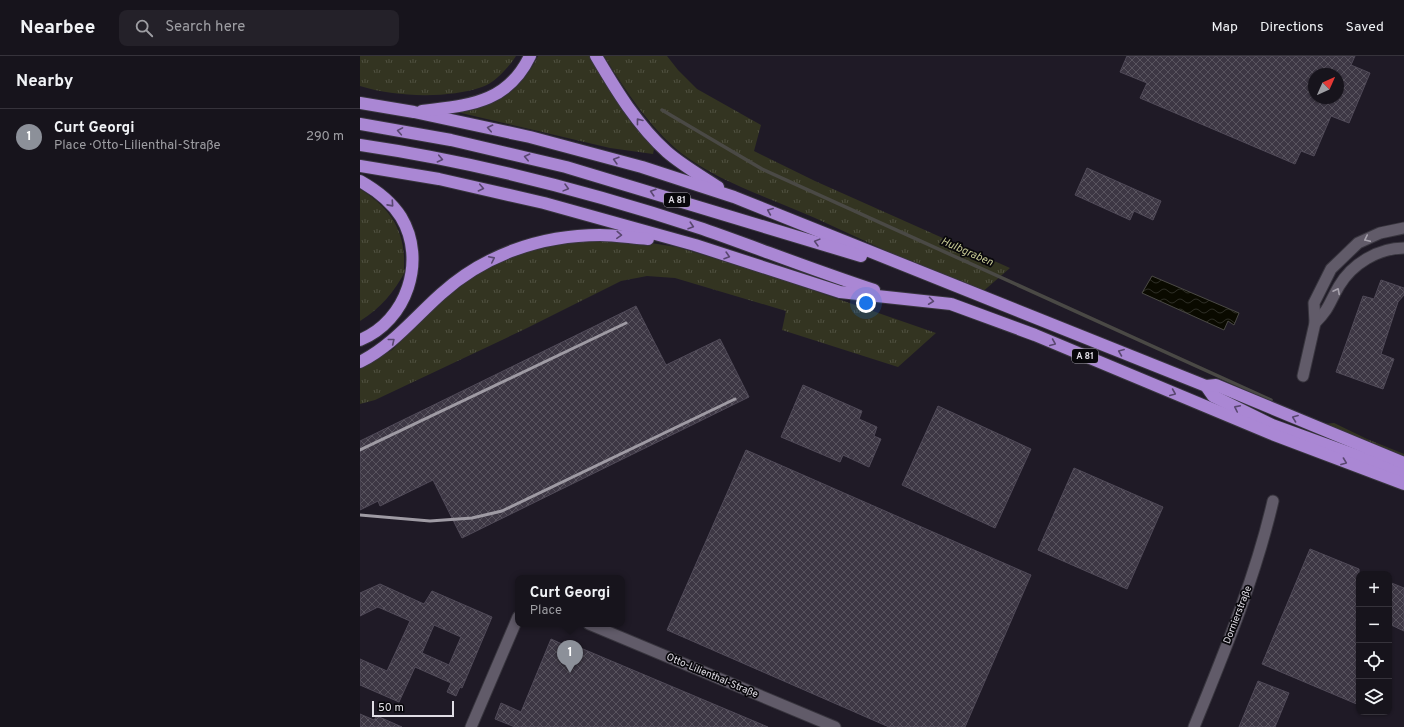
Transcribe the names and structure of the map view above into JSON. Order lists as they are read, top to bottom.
{
  "streets": {
    "highway": ["A 81"],
    "street": ["Dornierstraße", "Otto-Lilienthal-Straße"]
  },
  "water": ["Hulbgraben"],
  "scale_bar": "50 m",
  "north": "top right",
  "page": {
    "header": "Nearbee",
    "search": "Search here",
    "nav": ["Map", "Directions", "Saved"],
    "heading": "Nearby",
    "list": [
      {
        "mark": "1",
        "name": "Curt Georgi",
        "note": "Place · Otto-Lilienthal-Straße",
        "value": "290 m"
      }
    ],
    "map_buttons": ["+", "−"],
    "popup": ["Curt Georgi", "Place"],
    "pins": "1",
    "scale": "50 m"
  }
}
